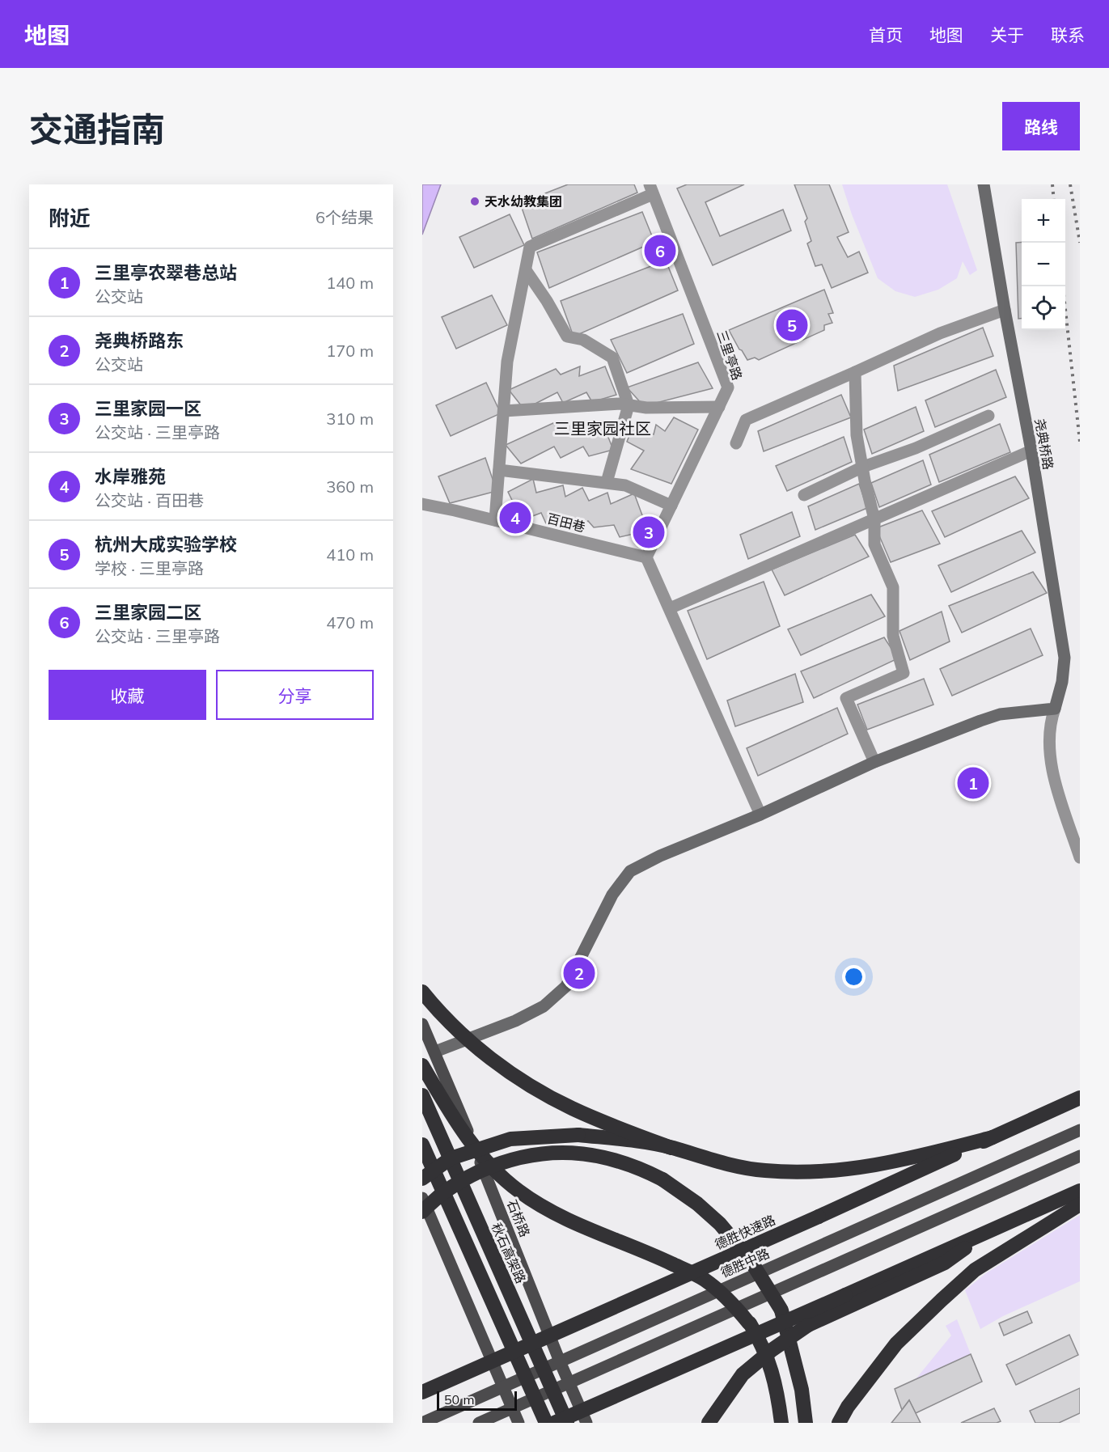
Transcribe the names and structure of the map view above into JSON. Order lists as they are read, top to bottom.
{
  "streets": {
    "highway": ["德胜快速路", "秋石高架路"],
    "main road": ["石桥路", "德胜中路"],
    "street": ["三里亭路", "尧典桥路", "百田巷"]
  },
  "crossings": [
    ["三里亭路", "百田巷"],
    ["石桥路", "德胜中路"]
  ],
  "districts": ["三里家园社区"],
  "places": ["天水幼教集团"],
  "scale_bar": "50 m",
  "page": {
    "header": "地图",
    "nav": [
      "首页",
      "地图",
      "关于",
      "联系"
    ],
    "title": "交通指南",
    "buttons": [
      "路线",
      ["收藏", "分享"]
    ],
    "heading": ["附近", "6个结果"],
    "map_buttons": ["+", "−"],
    "pins": [
      "6",
      "5",
      "4",
      "3",
      "1",
      "2"
    ],
    "list": [
      {
        "mark": "1",
        "name": "三里亭农翠巷总站",
        "note": "公交站",
        "value": "140 m"
      },
      {
        "mark": "2",
        "name": "尧典桥路东",
        "note": "公交站",
        "value": "170 m"
      },
      {
        "mark": "3",
        "name": "三里家园一区",
        "note": "公交站 · 三里亭路",
        "value": "310 m"
      },
      {
        "mark": "4",
        "name": "水岸雅苑",
        "note": "公交站 · 百田巷",
        "value": "360 m"
      },
      {
        "mark": "5",
        "name": "杭州大成实验学校",
        "note": "学校 · 三里亭路",
        "value": "410 m"
      },
      {
        "mark": "6",
        "name": "三里家园二区",
        "note": "公交站 · 三里亭路",
        "value": "470 m"
      }
    ],
    "scale": "50 m"
  }
}
